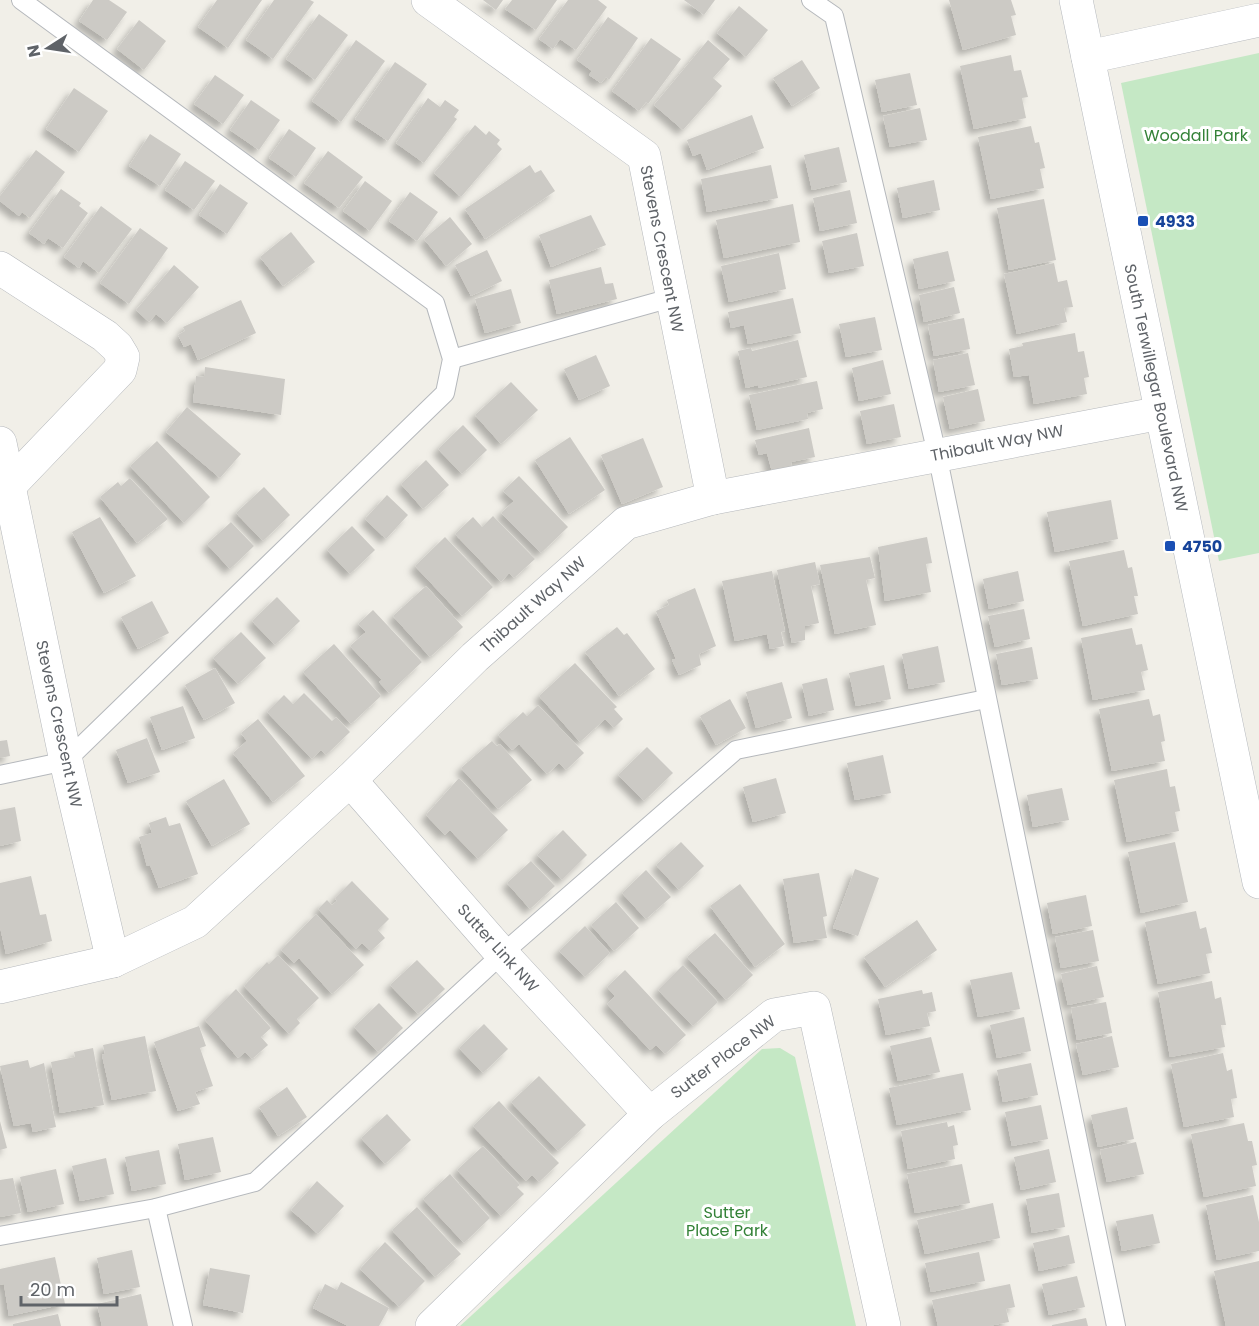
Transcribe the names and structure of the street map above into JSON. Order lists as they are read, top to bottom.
{
  "streets": {
    "street": [
      "Stevens Crescent NW",
      "South Terwillegar Boulevard NW",
      "Thibault Way NW",
      "Sutter Link NW",
      "Sutter Place NW"
    ]
  },
  "crossings": [
    ["Stevens Crescent NW", "Thibault Way NW"],
    ["South Terwillegar Boulevard NW", "Thibault Way NW"],
    ["Thibault Way NW", "Sutter Link NW"],
    ["Sutter Link NW", "Sutter Place NW"]
  ],
  "parks": ["Woodall Park", "Sutter Place Park"],
  "places": {
    "transit": ["4933", "4750"]
  },
  "scale_bar": "20 m",
  "north": "left"
}
